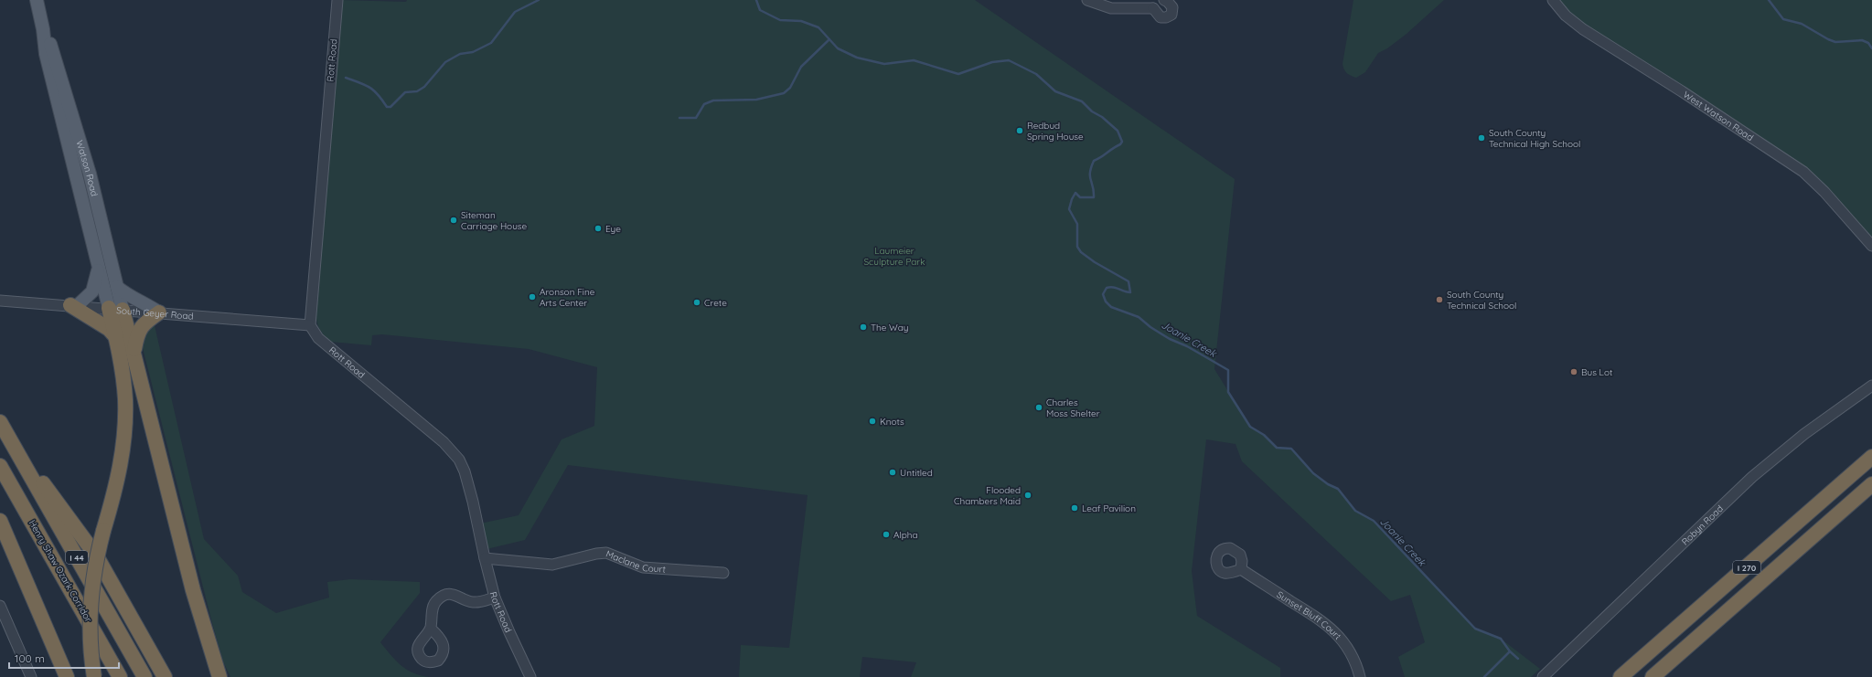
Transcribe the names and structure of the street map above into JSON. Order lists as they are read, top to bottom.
{
  "streets": {
    "highway": ["I 44", "I 270", "Henry Shaw Ozark Corridor"],
    "main road": ["Watson Road"],
    "street": [
      "Rott Road",
      "West Watson Road",
      "South Geyer Road",
      "Robyn Road",
      "Maclane Court",
      "Sunset Bluff Court"
    ]
  },
  "crossings": [
    ["Rott Road", "South Geyer Road"],
    ["Rott Road", "Maclane Court"],
    ["Watson Road", "South Geyer Road"]
  ],
  "water": ["Joanie Creek"],
  "parks": ["Laumeier Sculpture Park"],
  "places": [
    "Redbud Spring House",
    "South County Technical High School",
    "Siteman Carriage House",
    "Eye",
    "Aronson Fine Arts Center",
    "South County Technical School",
    "Crete",
    "The Way",
    "Bus Lot",
    "Charles Moss Shelter",
    "Knots",
    "Untitled",
    "Flooded Chambers Maid",
    "Leaf Pavilion",
    "Alpha"
  ],
  "scale_bar": "100 m"
}
